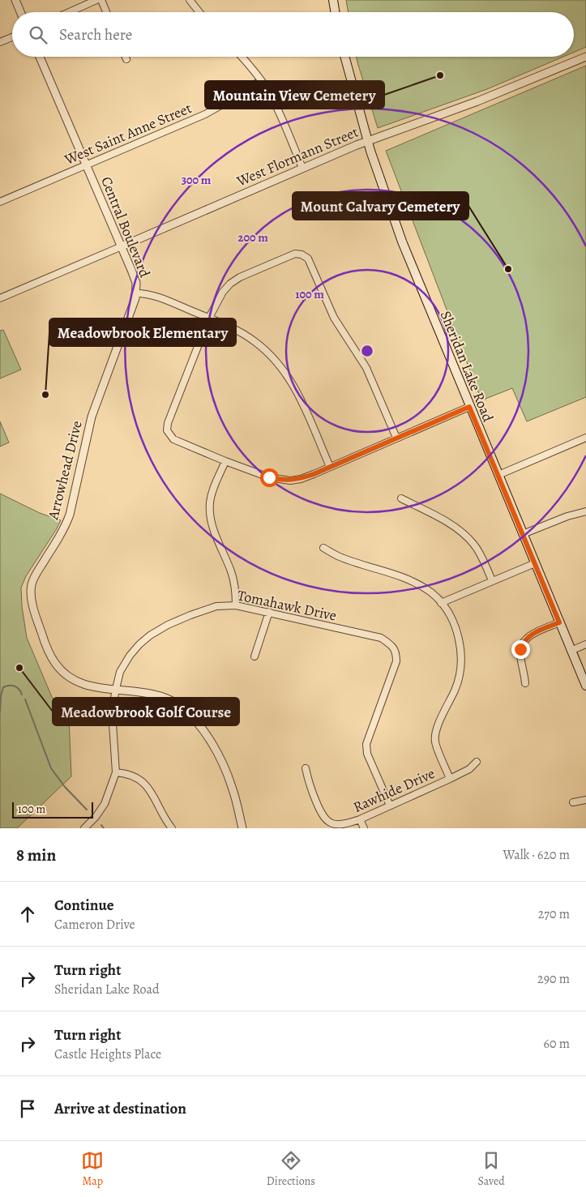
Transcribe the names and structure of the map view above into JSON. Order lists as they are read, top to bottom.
{
  "streets": {
    "main road": ["Sheridan Lake Road"],
    "street": [
      "West Saint Anne Street",
      "West Flormann Street",
      "Central Boulevard",
      "Arrowhead Drive",
      "Tomahawk Drive",
      "Rawhide Drive"
    ]
  },
  "crossings": [
    ["West Saint Anne Street", "Central Boulevard"],
    ["West Flormann Street", "Central Boulevard"],
    ["West Flormann Street", "Sheridan Lake Road"],
    ["Central Boulevard", "Arrowhead Drive"],
    ["Arrowhead Drive", "Tomahawk Drive"],
    ["Tomahawk Drive", "Rawhide Drive"]
  ],
  "places": [
    "Mountain View Cemetery",
    "Mount Calvary Cemetery",
    "Meadowbrook Elementary",
    "Meadowbrook Golf Course"
  ],
  "scale_bar": "100 m",
  "page": {
    "search": "Search here",
    "scale": "100 m",
    "heading": ["8 min", "Walk · 620 m"],
    "list": [
      ["Continue", "Cameron Drive", "270 m"],
      ["Turn right", "Sheridan Lake Road", "290 m"],
      ["Turn right", "Castle Heights Place", "60 m"],
      "Arrive at destination"
    ],
    "nav": ["Map", "Directions", "Saved"]
  },
  "rings": ["300 m", "200 m", "100 m"]
}
